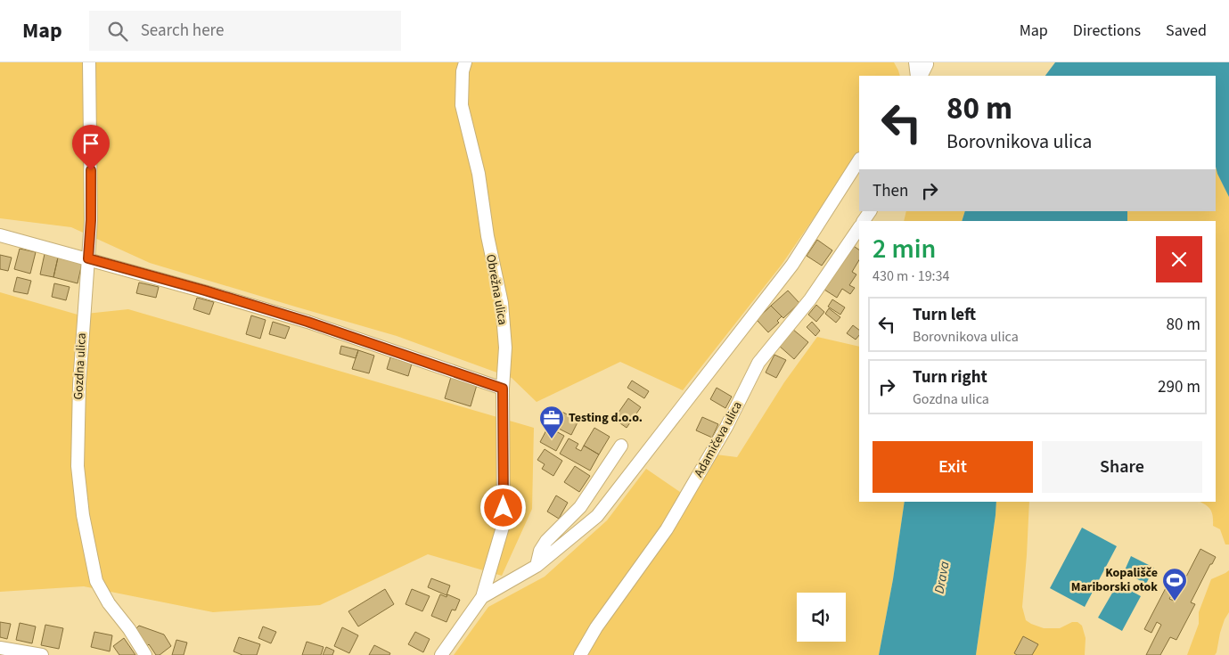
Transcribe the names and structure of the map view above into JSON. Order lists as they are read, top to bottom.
{
  "streets": {
    "street": ["Obrežna ulica", "Gozdna ulica", "Adamičeva ulica"]
  },
  "water": ["Drava"],
  "places": {
    "office": ["Testing d.o.o."],
    "sports": ["Kopališče Mariborski otok"]
  },
  "page": {
    "header": "Map",
    "search": "Search here",
    "nav": ["Map", "Directions", "Saved"],
    "turn": ["80 m", "Borovnikova ulica"],
    "then": "Then",
    "heading": ["2 min", "430 m · 19:34"],
    "list": [
      {
        "name": "Turn left",
        "note": "Borovnikova ulica",
        "value": "80 m"
      },
      {
        "name": "Turn right",
        "note": "Gozdna ulica",
        "value": "290 m"
      }
    ],
    "buttons": ["Exit", "Share"]
  }
}
